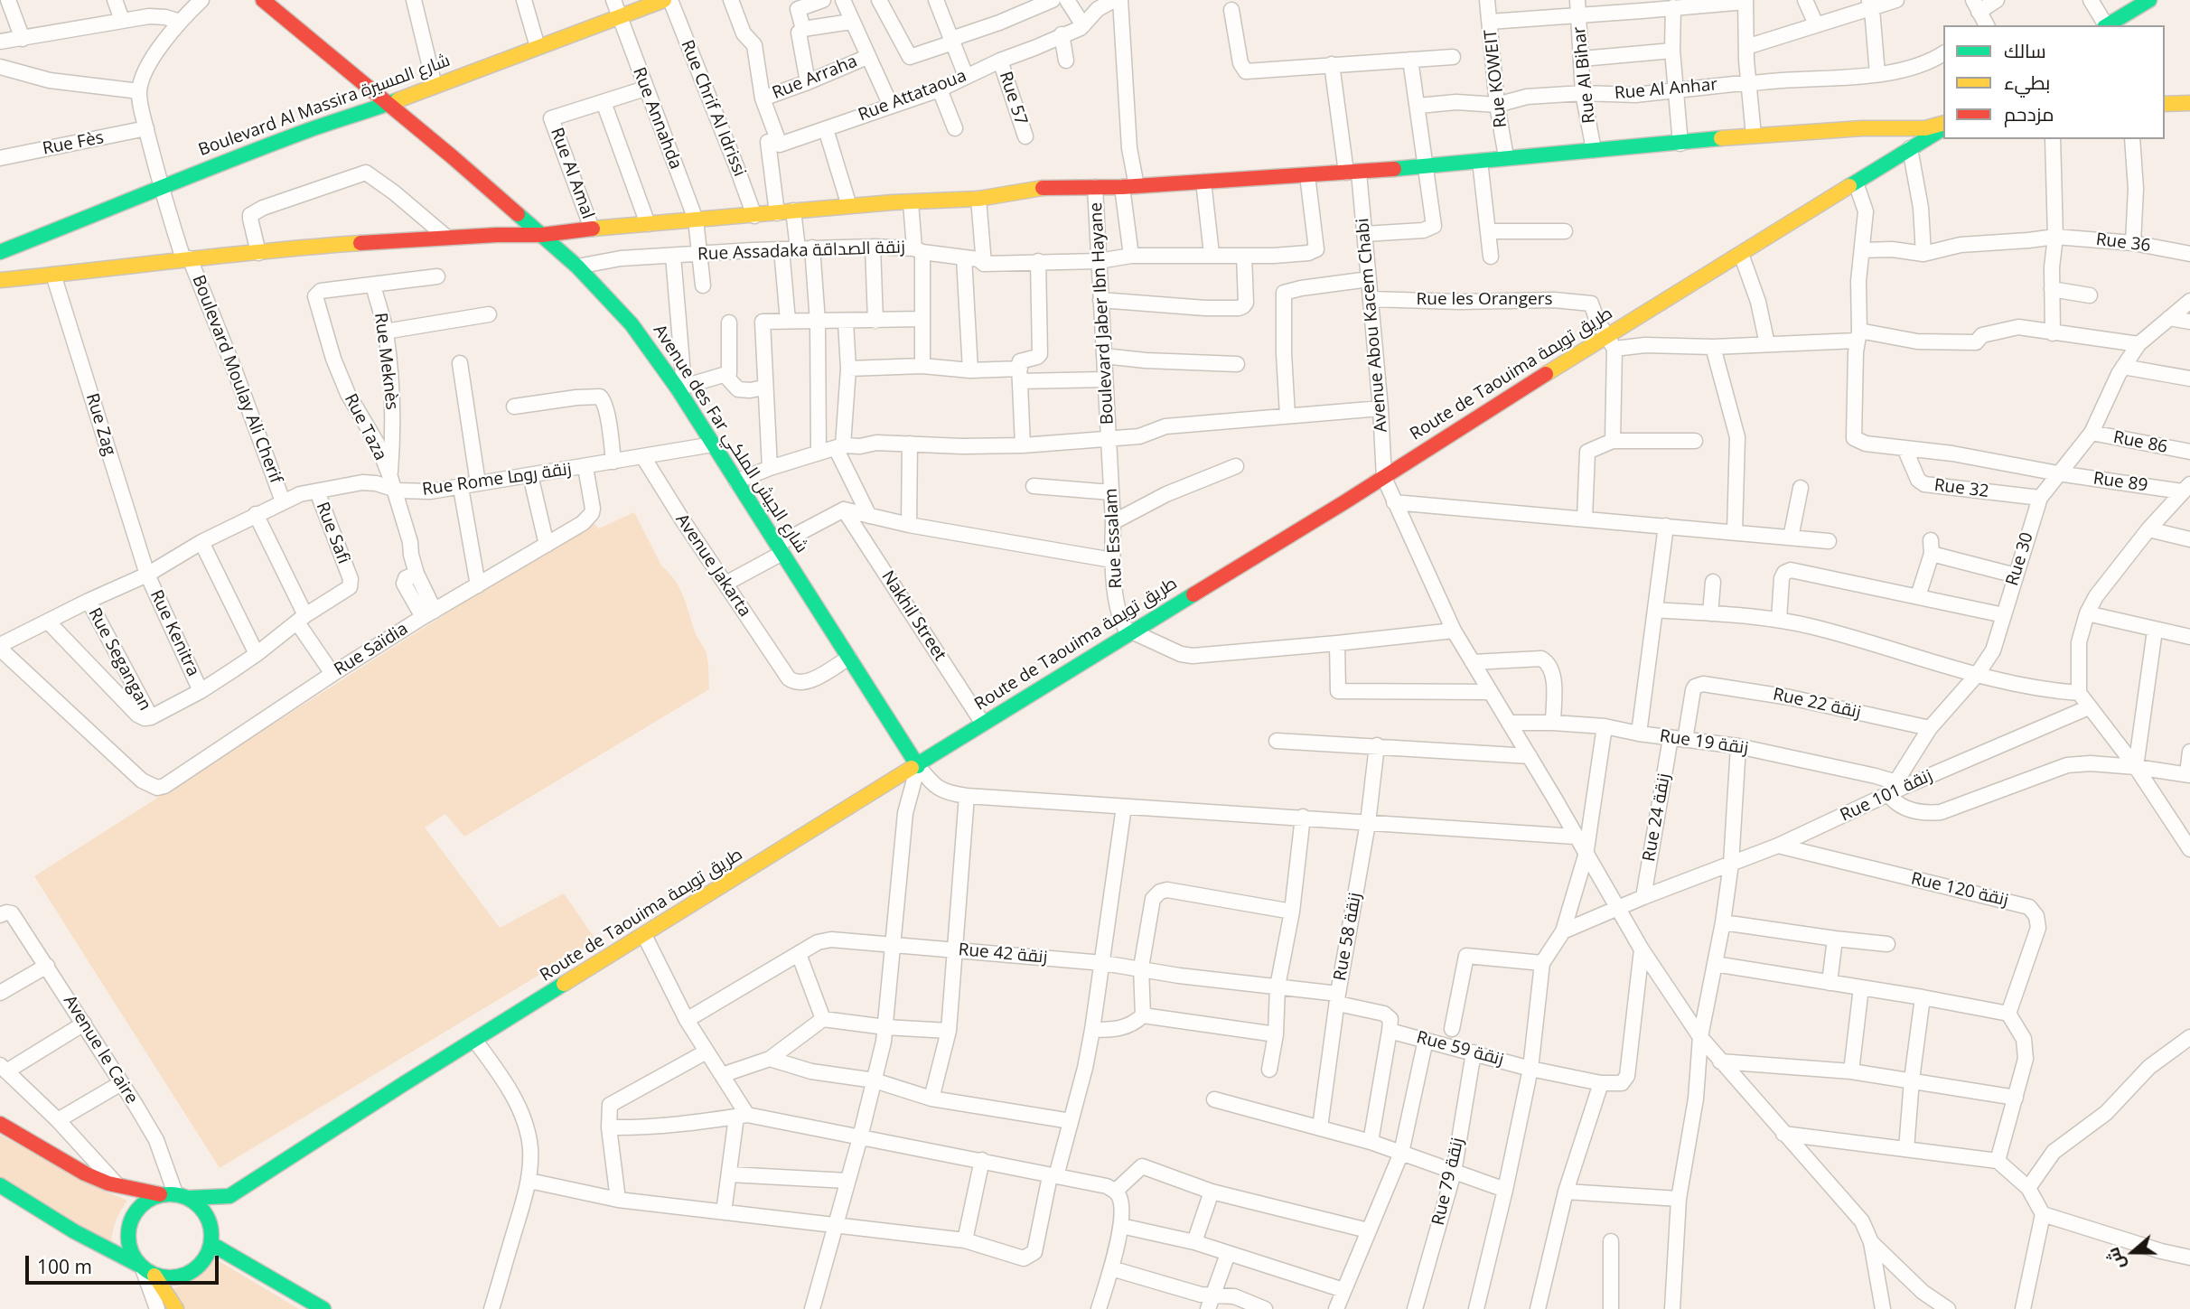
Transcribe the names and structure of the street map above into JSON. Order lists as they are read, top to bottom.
{
  "streets": {
    "main road": ["Boulevard Al Massira شارع المسيرة", "Route de Taouima طريق تويمة", "Avenue des Far شارع الجيش الملكي"],
    "street": [
      "Rue Al Bihar",
      "Rue Arraha",
      "Rue KOWEIT",
      "Rue Al Anhar",
      "Rue Attataoua",
      "Rue 57",
      "Rue Chrif Al Idrissi",
      "Rue Annahda",
      "Rue Fès",
      "Rue Al Amal",
      "Rue 36",
      "Rue Assadaka زنقة الصداقة",
      "Rue les Orangers",
      "Boulevard Jaber Ibn Hayane",
      "Avenue Abou Kacem Chabi",
      "Rue Meknès",
      "Boulevard Moulay Ali Cherif",
      "Rue Zag",
      "Rue Taza",
      "Rue 86",
      "Rue Rome زنقة روما",
      "Rue 89",
      "Rue 32",
      "Rue Safi",
      "Rue Essalam",
      "Rue 30",
      "Avenue Jakarta",
      "Nakhil Street",
      "Rue Kenitra",
      "Rue Saïdia",
      "Rue Segangan",
      "Rue 22 زنقة",
      "Rue 19 زنقة",
      "Rue 101 زنقة",
      "Rue 24 زنقة",
      "Rue 120 زنقة",
      "Rue 58 زنقة",
      "Rue 42 زنقة",
      "Rue 59 زنقة",
      "Avenue le Caire",
      "Rue 79 زنقة"
    ]
  },
  "crossings": [
    ["Rue Al Bihar", "Rue Al Anhar"],
    ["Rue Arraha", "Rue Attataoua"],
    ["Rue KOWEIT", "Rue Al Anhar"],
    ["Rue Attataoua", "Rue 57"],
    ["Boulevard Al Massira شارع المسيرة", "Rue Annahda"],
    ["Boulevard Al Massira شارع المسيرة", "Boulevard Moulay Ali Cherif"],
    ["Boulevard Al Massira شارع المسيرة", "Avenue des Far شارع الجيش الملكي"],
    ["Rue Annahda", "Rue Assadaka زنقة الصداقة"],
    ["Rue Fès", "Boulevard Moulay Ali Cherif"],
    ["Rue Assadaka زنقة الصداقة", "Boulevard Jaber Ibn Hayane"],
    ["Rue Assadaka زنقة الصداقة", "Avenue des Far شارع الجيش الملكي"],
    ["Rue les Orangers", "Avenue Abou Kacem Chabi"],
    ["Rue les Orangers", "Route de Taouima طريق تويمة"],
    ["Boulevard Jaber Ibn Hayane", "Rue Essalam"],
    ["Avenue Abou Kacem Chabi", "Route de Taouima طريق تويمة"],
    ["Avenue Abou Kacem Chabi", "Rue 19 زنقة"],
    ["Avenue Abou Kacem Chabi", "Rue 101 زنقة"],
    ["Rue Meknès", "Rue Taza"],
    ["Rue Meknès", "Rue Rome زنقة روما"],
    ["Route de Taouima طريق تويمة", "Avenue des Far شارع الجيش الملكي"],
    ["Route de Taouima طريق تويمة", "Rue Essalam"],
    ["Route de Taouima طريق تويمة", "Nakhil Street"],
    ["Boulevard Moulay Ali Cherif", "Rue Rome زنقة روما"],
    ["Rue Zag", "Rue Rome زنقة روما"],
    ["Rue Zag", "Rue Kenitra"],
    ["Rue Taza", "Rue Rome زنقة روما"],
    ["Rue Taza", "Rue Saïdia"],
    ["Avenue des Far شارع الجيش الملكي", "Rue Rome زنقة روما"],
    ["Avenue des Far شارع الجيش الملكي", "Avenue Jakarta"],
    ["Rue 86", "Rue 30"],
    ["Rue Rome زنقة روما", "Rue Safi"],
    ["Rue Rome زنقة روما", "Avenue Jakarta"],
    ["Rue Rome زنقة روما", "Rue Kenitra"],
    ["Rue Rome زنقة روما", "Rue Saïdia"],
    ["Rue Rome زنقة روما", "Rue Segangan"],
    ["Rue 89", "Rue 32"],
    ["Rue 89", "Rue 30"],
    ["Rue 32", "Rue 30"],
    ["Rue 30", "Rue 22 زنقة"],
    ["Rue 30", "Rue 19 زنقة"],
    ["Rue 30", "Rue 101 زنقة"],
    ["Rue 22 زنقة", "Rue 24 زنقة"],
    ["Rue 19 زنقة", "Rue 101 زنقة"],
    ["Rue 19 زنقة", "Rue 24 زنقة"],
    ["Rue 101 زنقة", "Rue 24 زنقة"],
    ["Rue 101 زنقة", "Rue 120 زنقة"],
    ["Rue 58 زنقة", "Rue 42 زنقة"],
    ["Rue 42 زنقة", "Rue 59 زنقة"],
    ["Rue 59 زنقة", "Rue 79 زنقة"]
  ],
  "legend": ["سالك", "بطيء", "مزدحم"],
  "scale_bar": "100 m",
  "north": "left"
}
